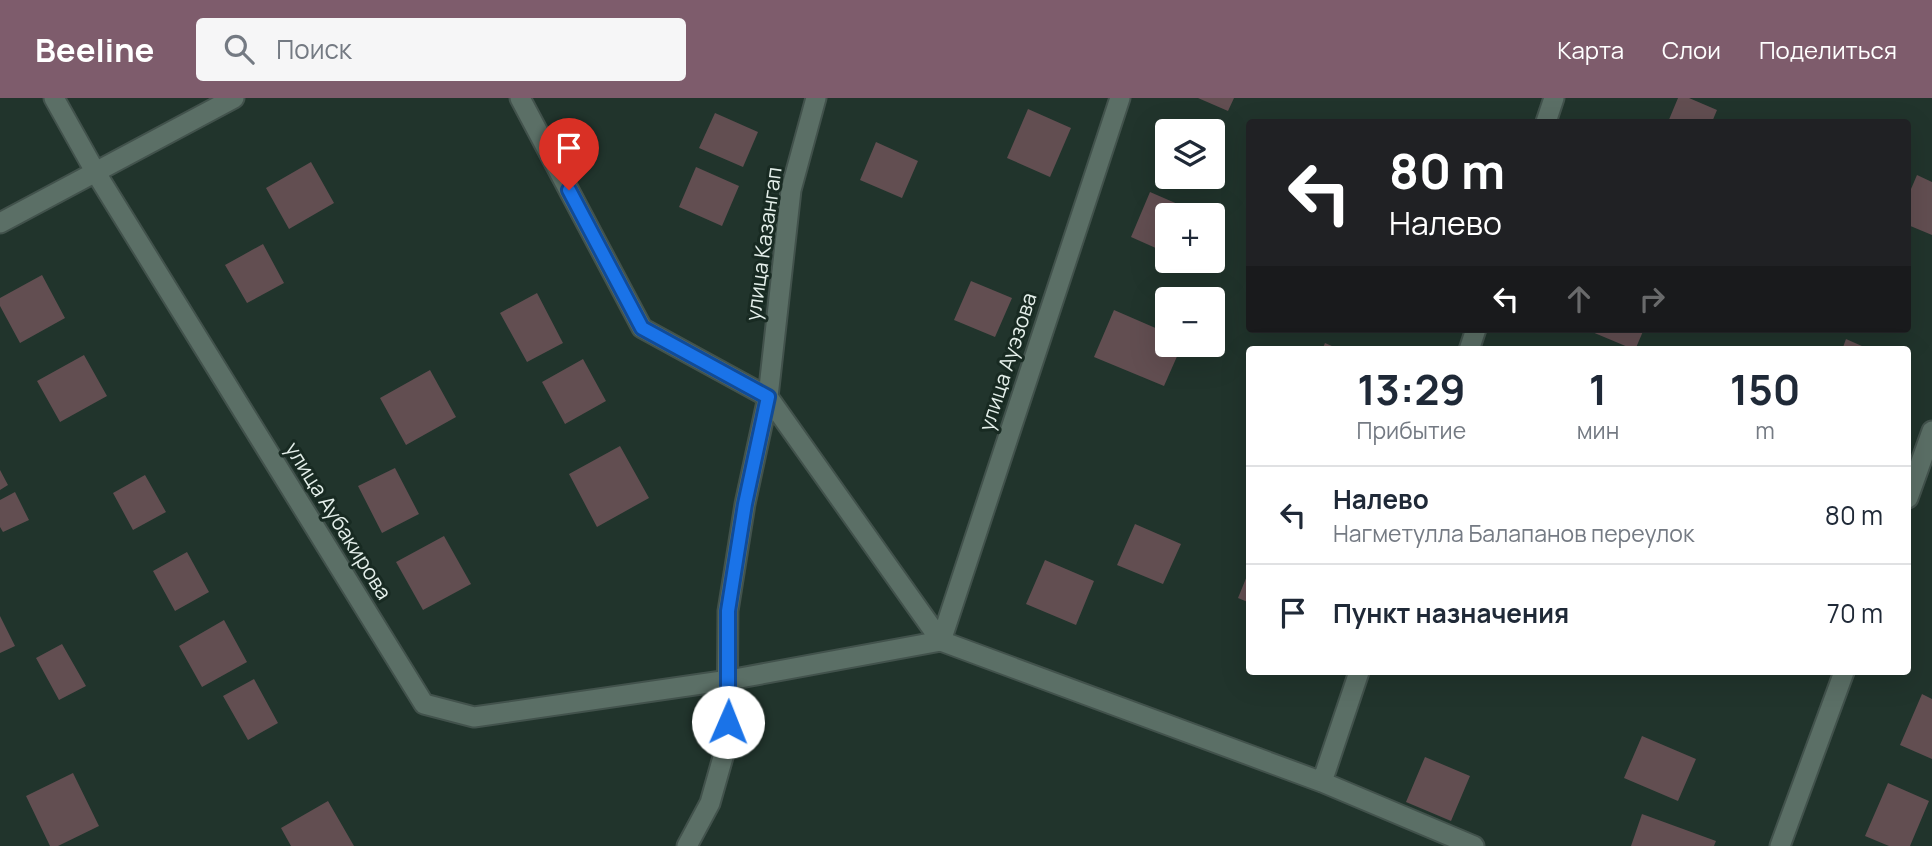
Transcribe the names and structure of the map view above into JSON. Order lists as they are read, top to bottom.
{
  "streets": {
    "street": ["улица Казангап", "улица Ауэзова", "улица Аубакирова"]
  },
  "crossings": [
    ["улица Казангап", "улица Аубакирова"],
    ["улица Ауэзова", "улица Аубакирова"]
  ],
  "page": {
    "header": "Beeline",
    "search": "Поиск",
    "nav": ["Карта", "Слои", "Поделиться"],
    "map_buttons": ["+", "−"],
    "turn": ["80 m", "Налево"],
    "eta": [
      "13:29",
      "Прибытие",
      "1",
      "мин",
      "150",
      "m"
    ],
    "list": [
      {
        "name": "Налево",
        "note": "Нагметулла Балапанов переулок",
        "value": "80 m"
      },
      {
        "name": "Пункт назначения",
        "value": "70 m"
      }
    ]
  }
}
